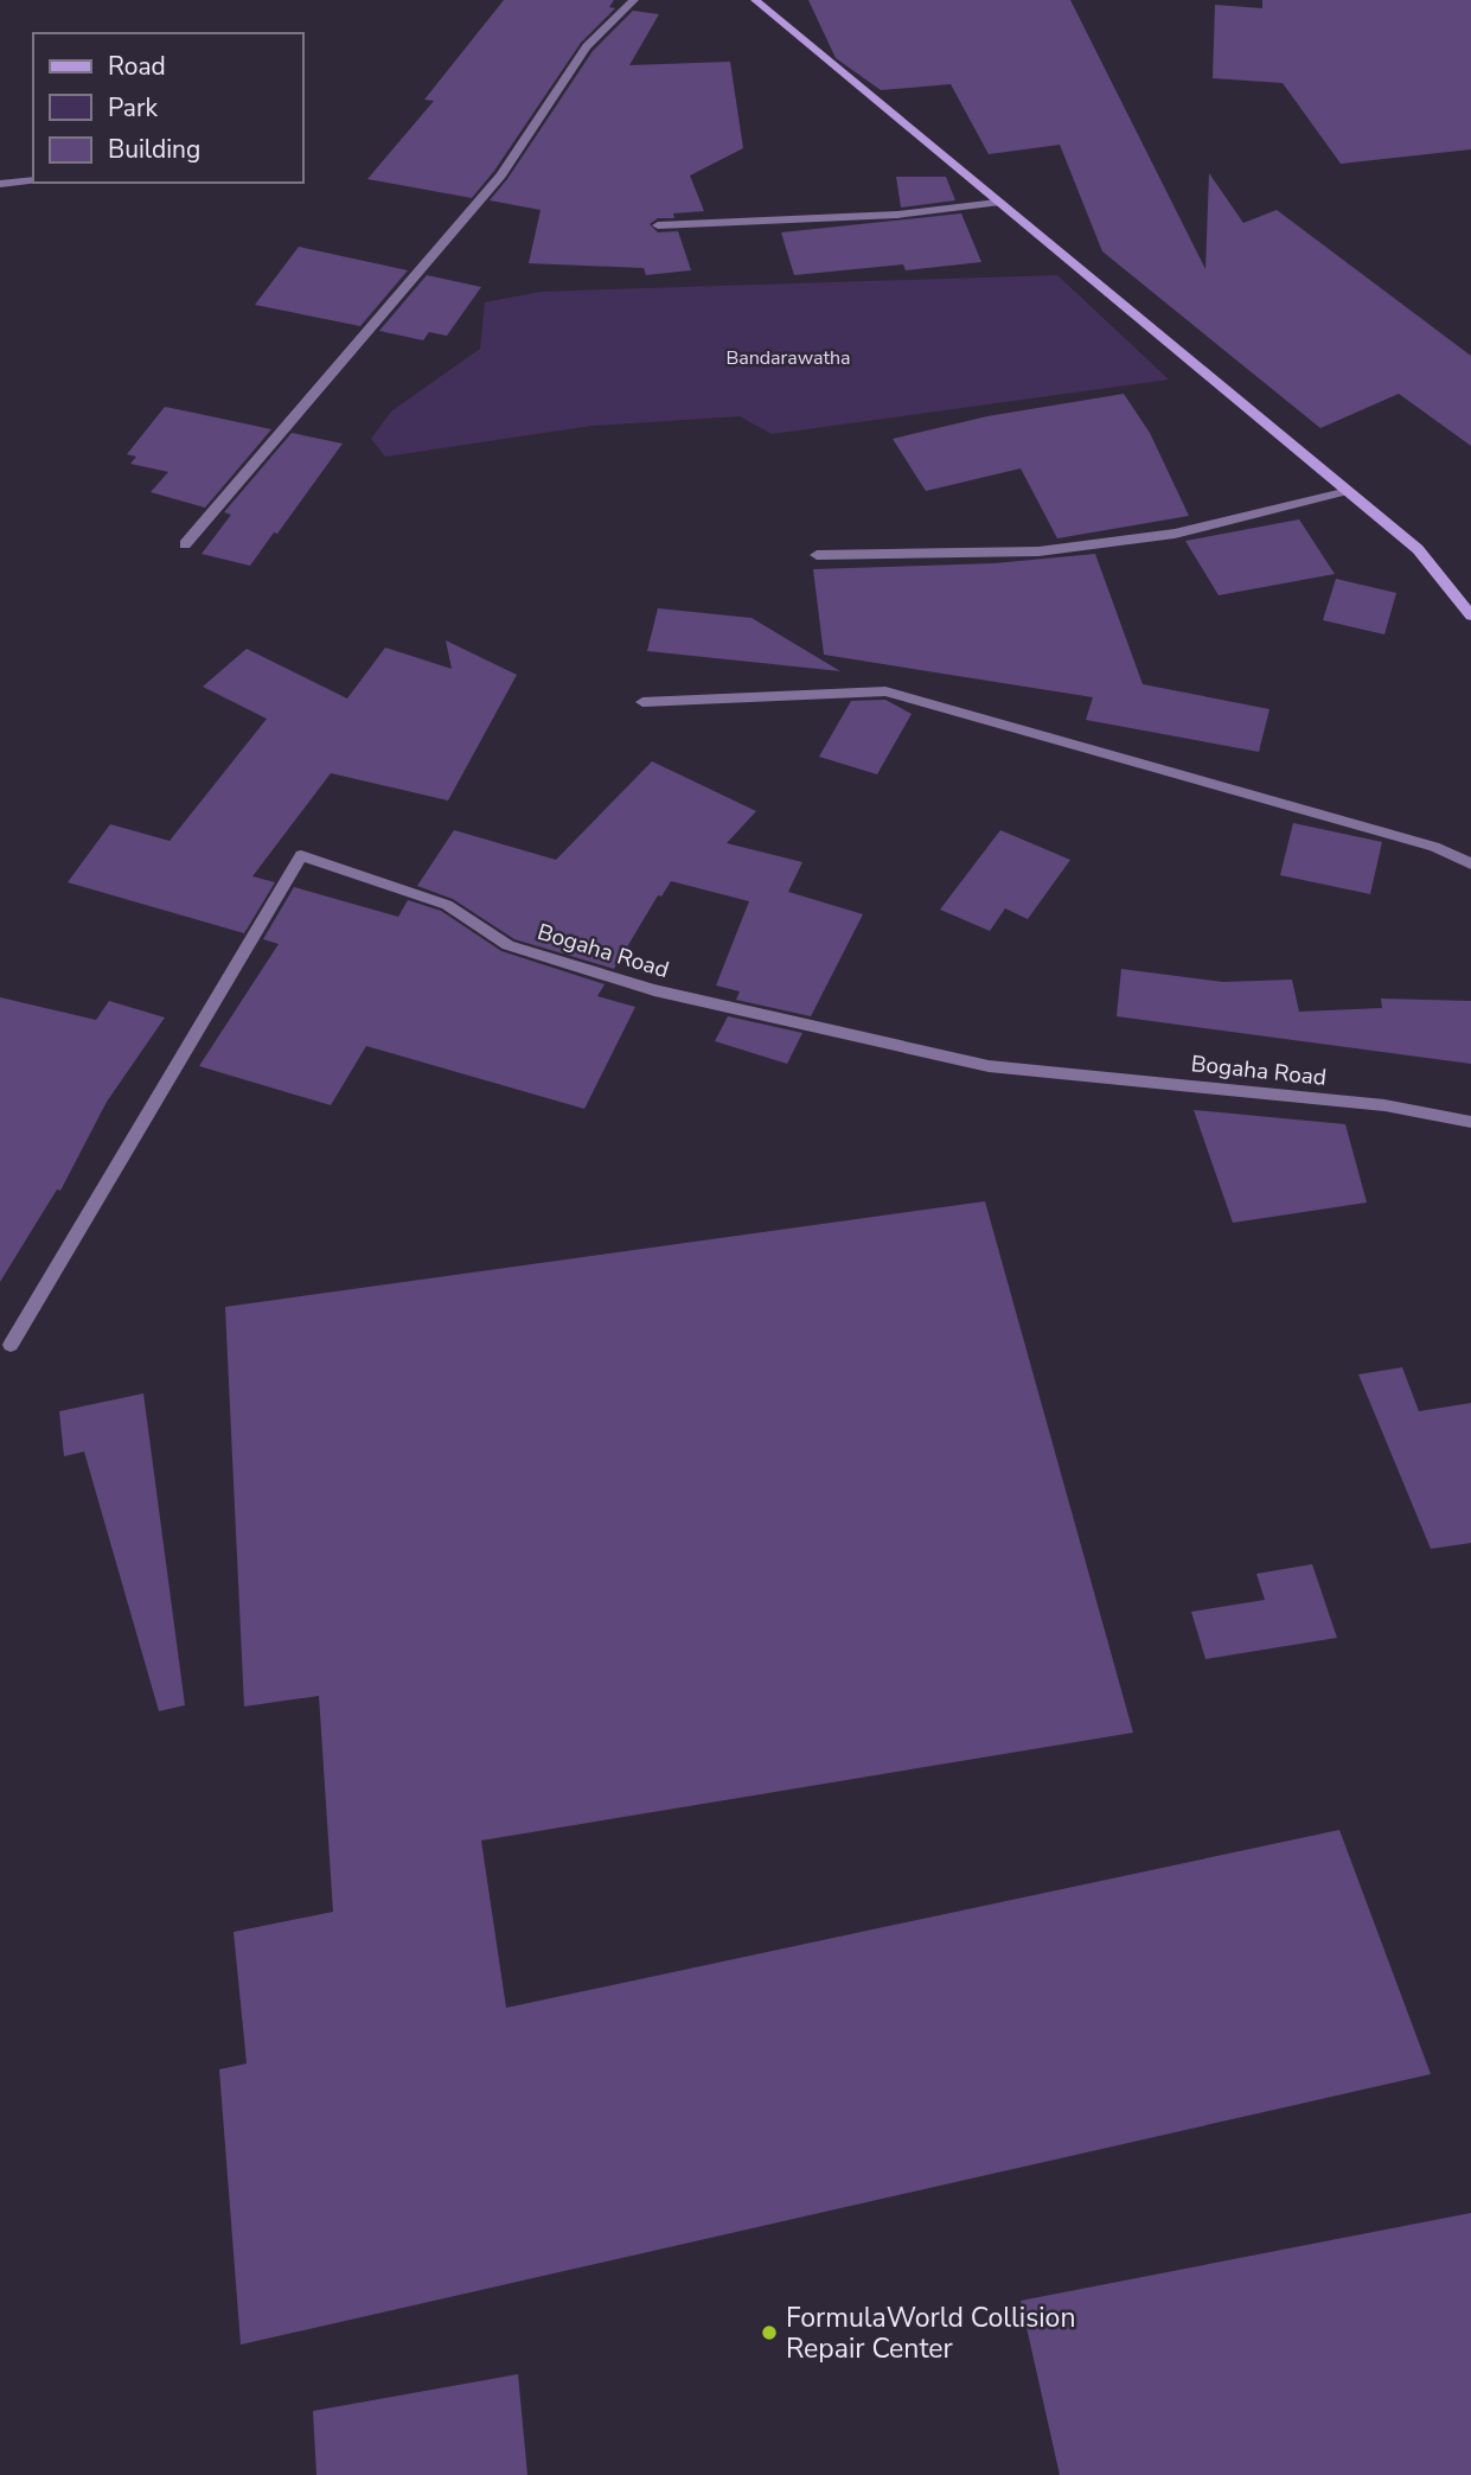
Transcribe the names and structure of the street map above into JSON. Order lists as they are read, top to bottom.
{
  "streets": {
    "street": ["Bogaha Road"]
  },
  "parks": ["Bandarawatha"],
  "places": ["FormulaWorld Collision Repair Center"],
  "legend": ["Road", "Park", "Building"]
}
